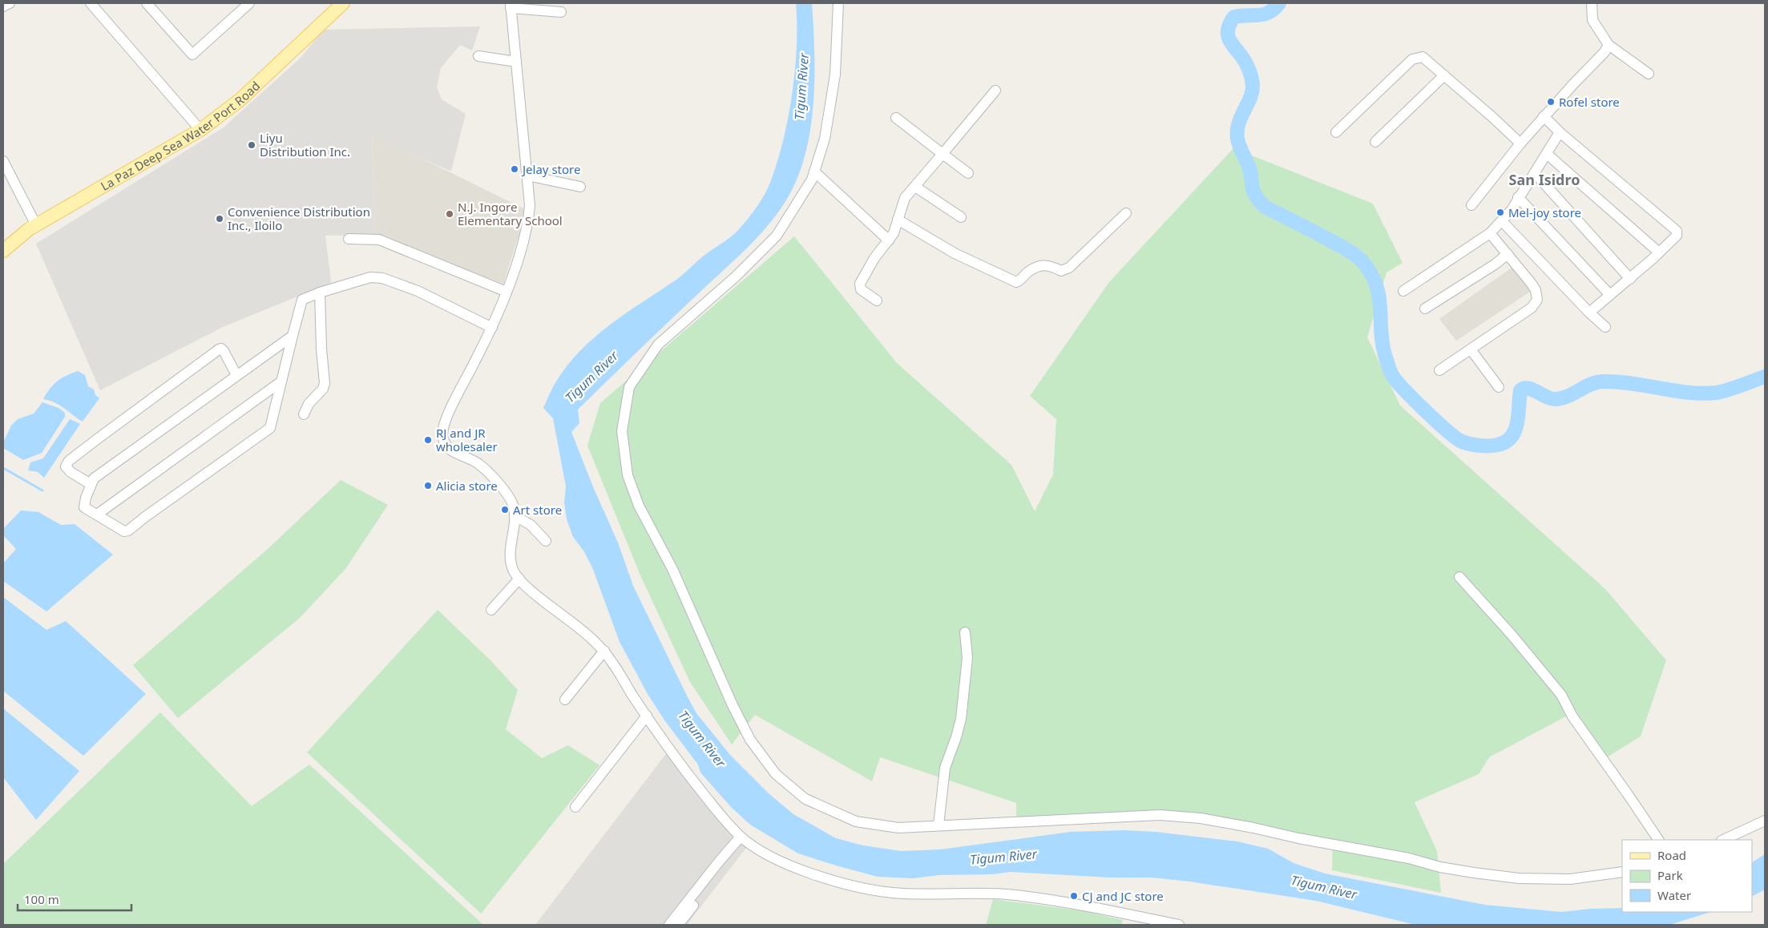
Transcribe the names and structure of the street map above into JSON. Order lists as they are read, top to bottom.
{
  "streets": {
    "main road": ["La Paz Deep Sea Water Port Road"]
  },
  "districts": ["San Isidro"],
  "water": ["Tigum River"],
  "places": [
    "Rofel store",
    "Liyu Distribution Inc.",
    "Jelay store",
    "Mel-joy store",
    "N.J. Ingore Elementary School",
    "Convenience Distribution Inc., Iloilo",
    "RJ and JR wholesaler",
    "Alicia store",
    "Art store",
    "CJ and JC store"
  ],
  "legend": ["Road", "Park", "Water"],
  "scale_bar": "100 m"
}
